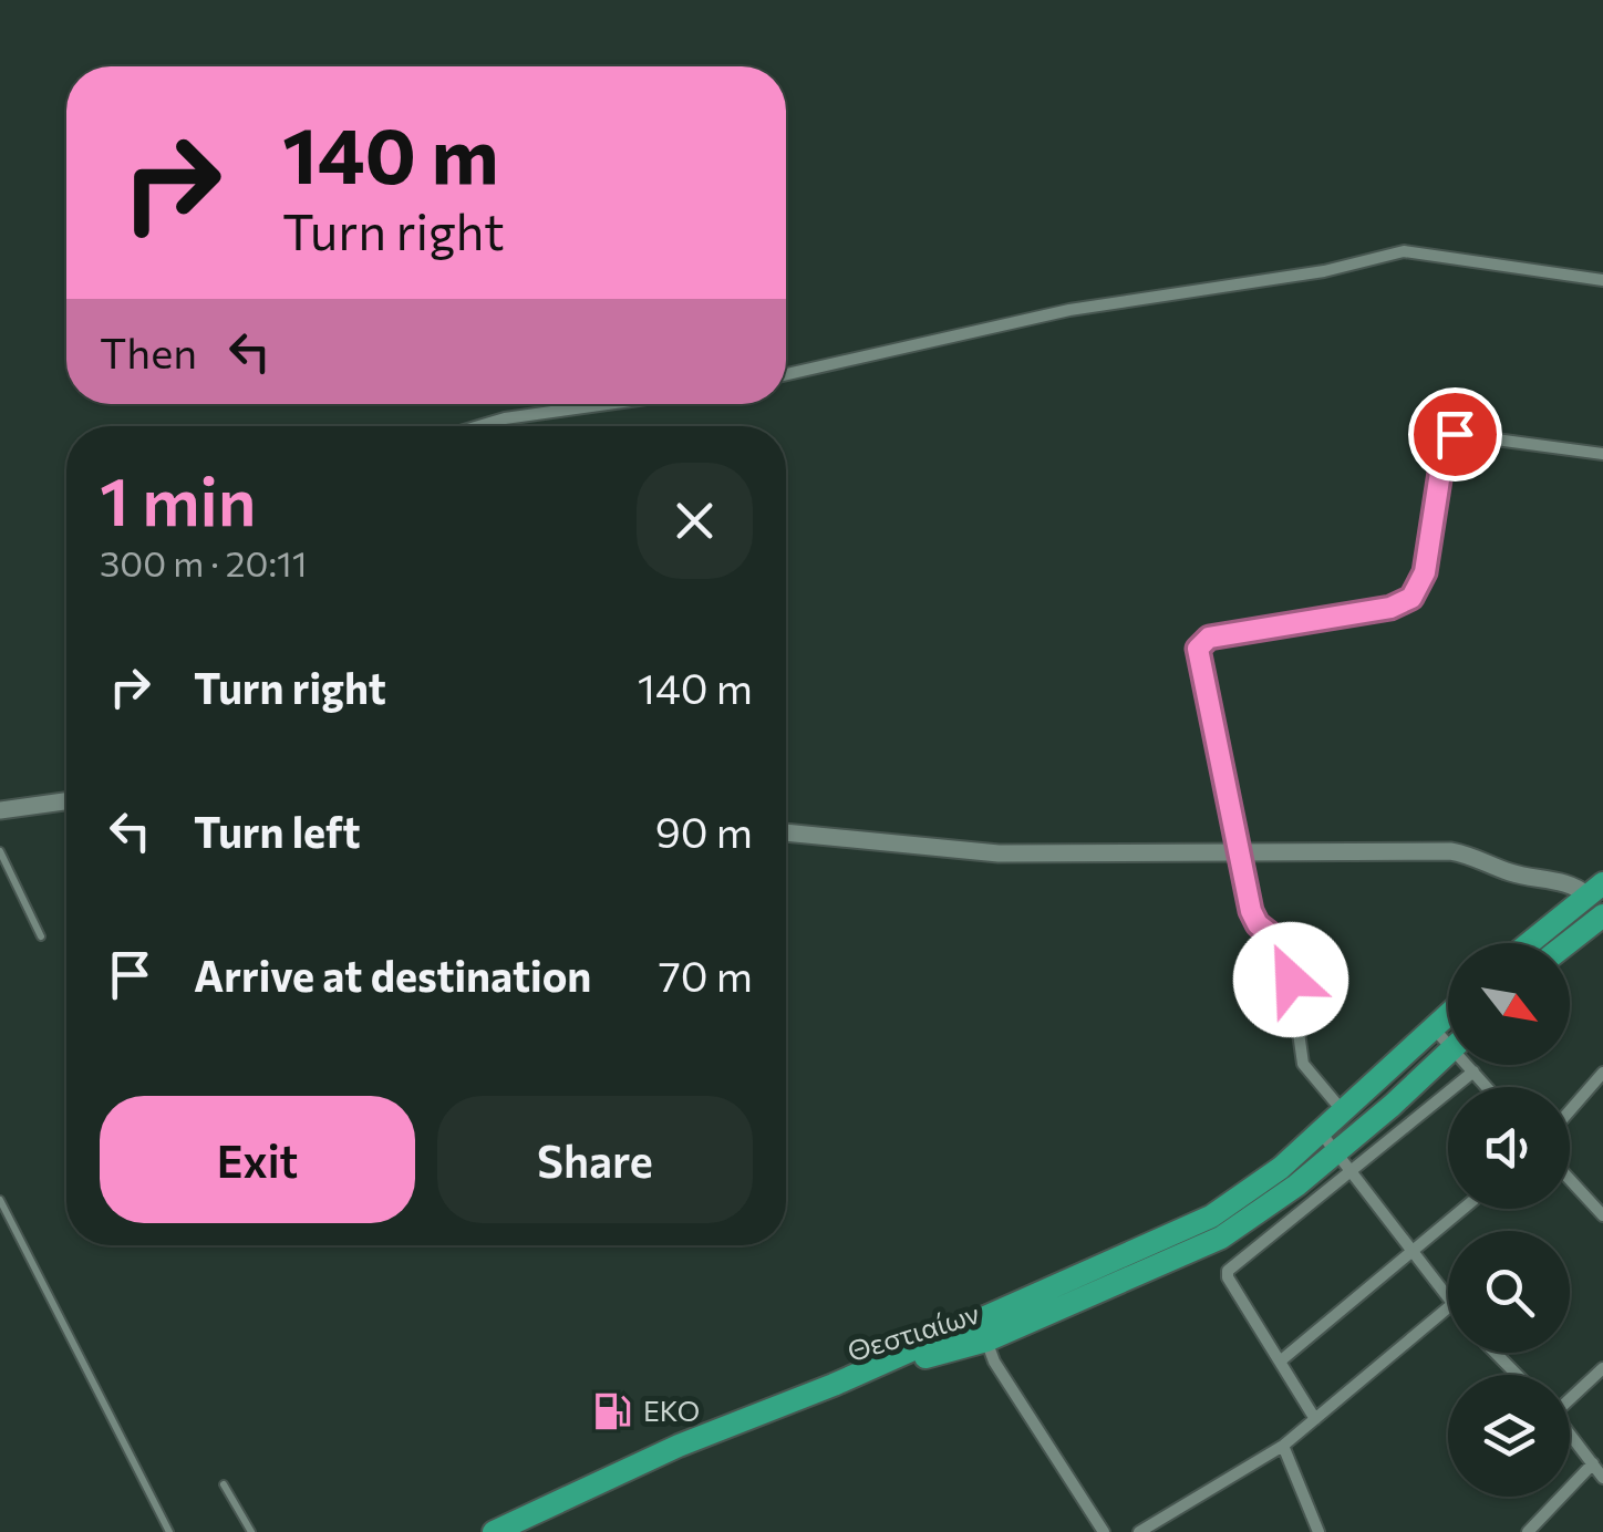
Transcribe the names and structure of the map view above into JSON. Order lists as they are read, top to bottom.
{
  "streets": {
    "main road": ["Θεστιαίων"]
  },
  "places": {
    "fuel station": ["EKO"]
  },
  "north": "bottom right",
  "page": {
    "turn": ["140 m", "Turn right"],
    "then": "Then",
    "heading": ["1 min", "300 m · 20:11"],
    "list": [
      {
        "name": "Turn right",
        "value": "140 m"
      },
      {
        "name": "Turn left",
        "value": "90 m"
      },
      {
        "name": "Arrive at destination",
        "value": "70 m"
      }
    ],
    "buttons": ["Exit", "Share"]
  }
}
